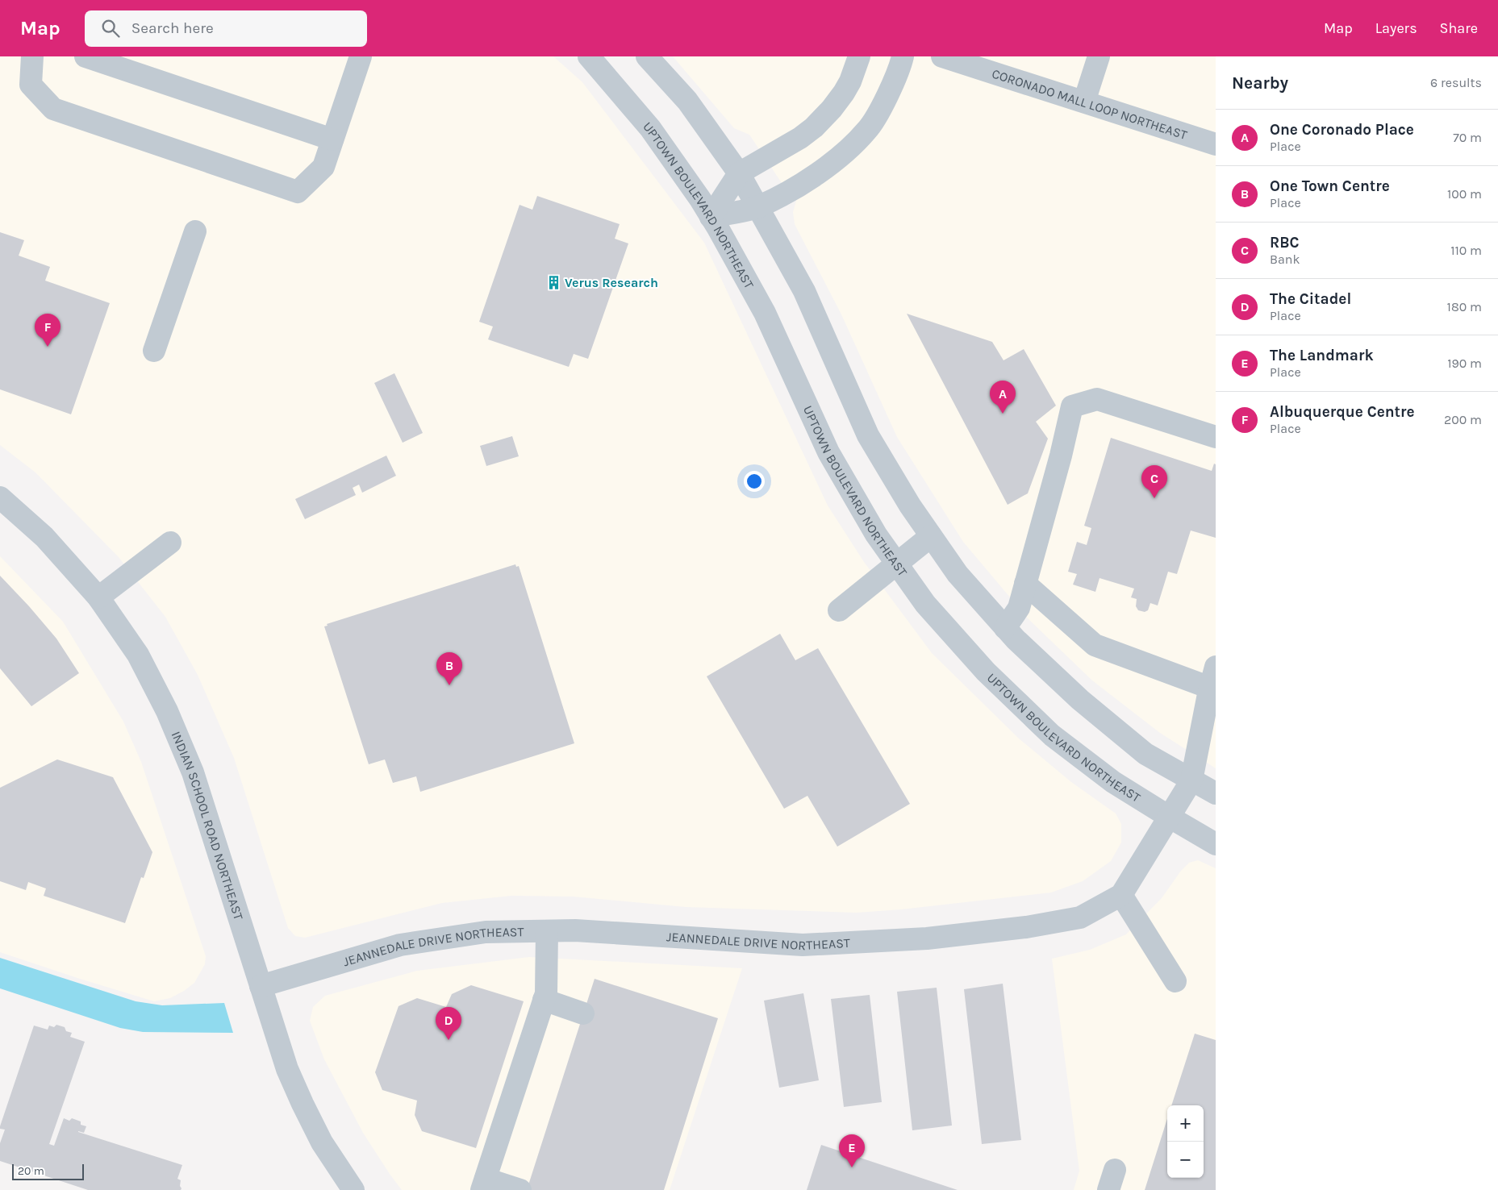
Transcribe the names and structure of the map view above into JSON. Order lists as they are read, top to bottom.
{
  "streets": {
    "street": [
      "CORONADO MALL LOOP NORTHEAST",
      "UPTOWN BOULEVARD NORTHEAST",
      "INDIAN SCHOOL ROAD NORTHEAST",
      "JEANNEDALE DRIVE NORTHEAST"
    ]
  },
  "crossings": [
    ["UPTOWN BOULEVARD NORTHEAST", "JEANNEDALE DRIVE NORTHEAST"],
    ["INDIAN SCHOOL ROAD NORTHEAST", "JEANNEDALE DRIVE NORTHEAST"]
  ],
  "places": {
    "building": ["Verus Research"]
  },
  "scale_bar": "20 m",
  "page": {
    "header": "Map",
    "search": "Search here",
    "nav": ["Map", "Layers", "Share"],
    "heading": ["Nearby", "6 results"],
    "list": [
      {
        "mark": "A",
        "name": "One Coronado Place",
        "note": "Place",
        "value": "70 m"
      },
      {
        "mark": "B",
        "name": "One Town Centre",
        "note": "Place",
        "value": "100 m"
      },
      {
        "mark": "C",
        "name": "RBC",
        "note": "Bank",
        "value": "110 m"
      },
      {
        "mark": "D",
        "name": "The Citadel",
        "note": "Place",
        "value": "180 m"
      },
      {
        "mark": "E",
        "name": "The Landmark",
        "note": "Place",
        "value": "190 m"
      },
      {
        "mark": "F",
        "name": "Albuquerque Centre",
        "note": "Place",
        "value": "200 m"
      }
    ],
    "pins": [
      "F",
      "A",
      "C",
      "B",
      "D",
      "E"
    ],
    "map_buttons": ["+", "−"],
    "scale": "20 m"
  }
}
